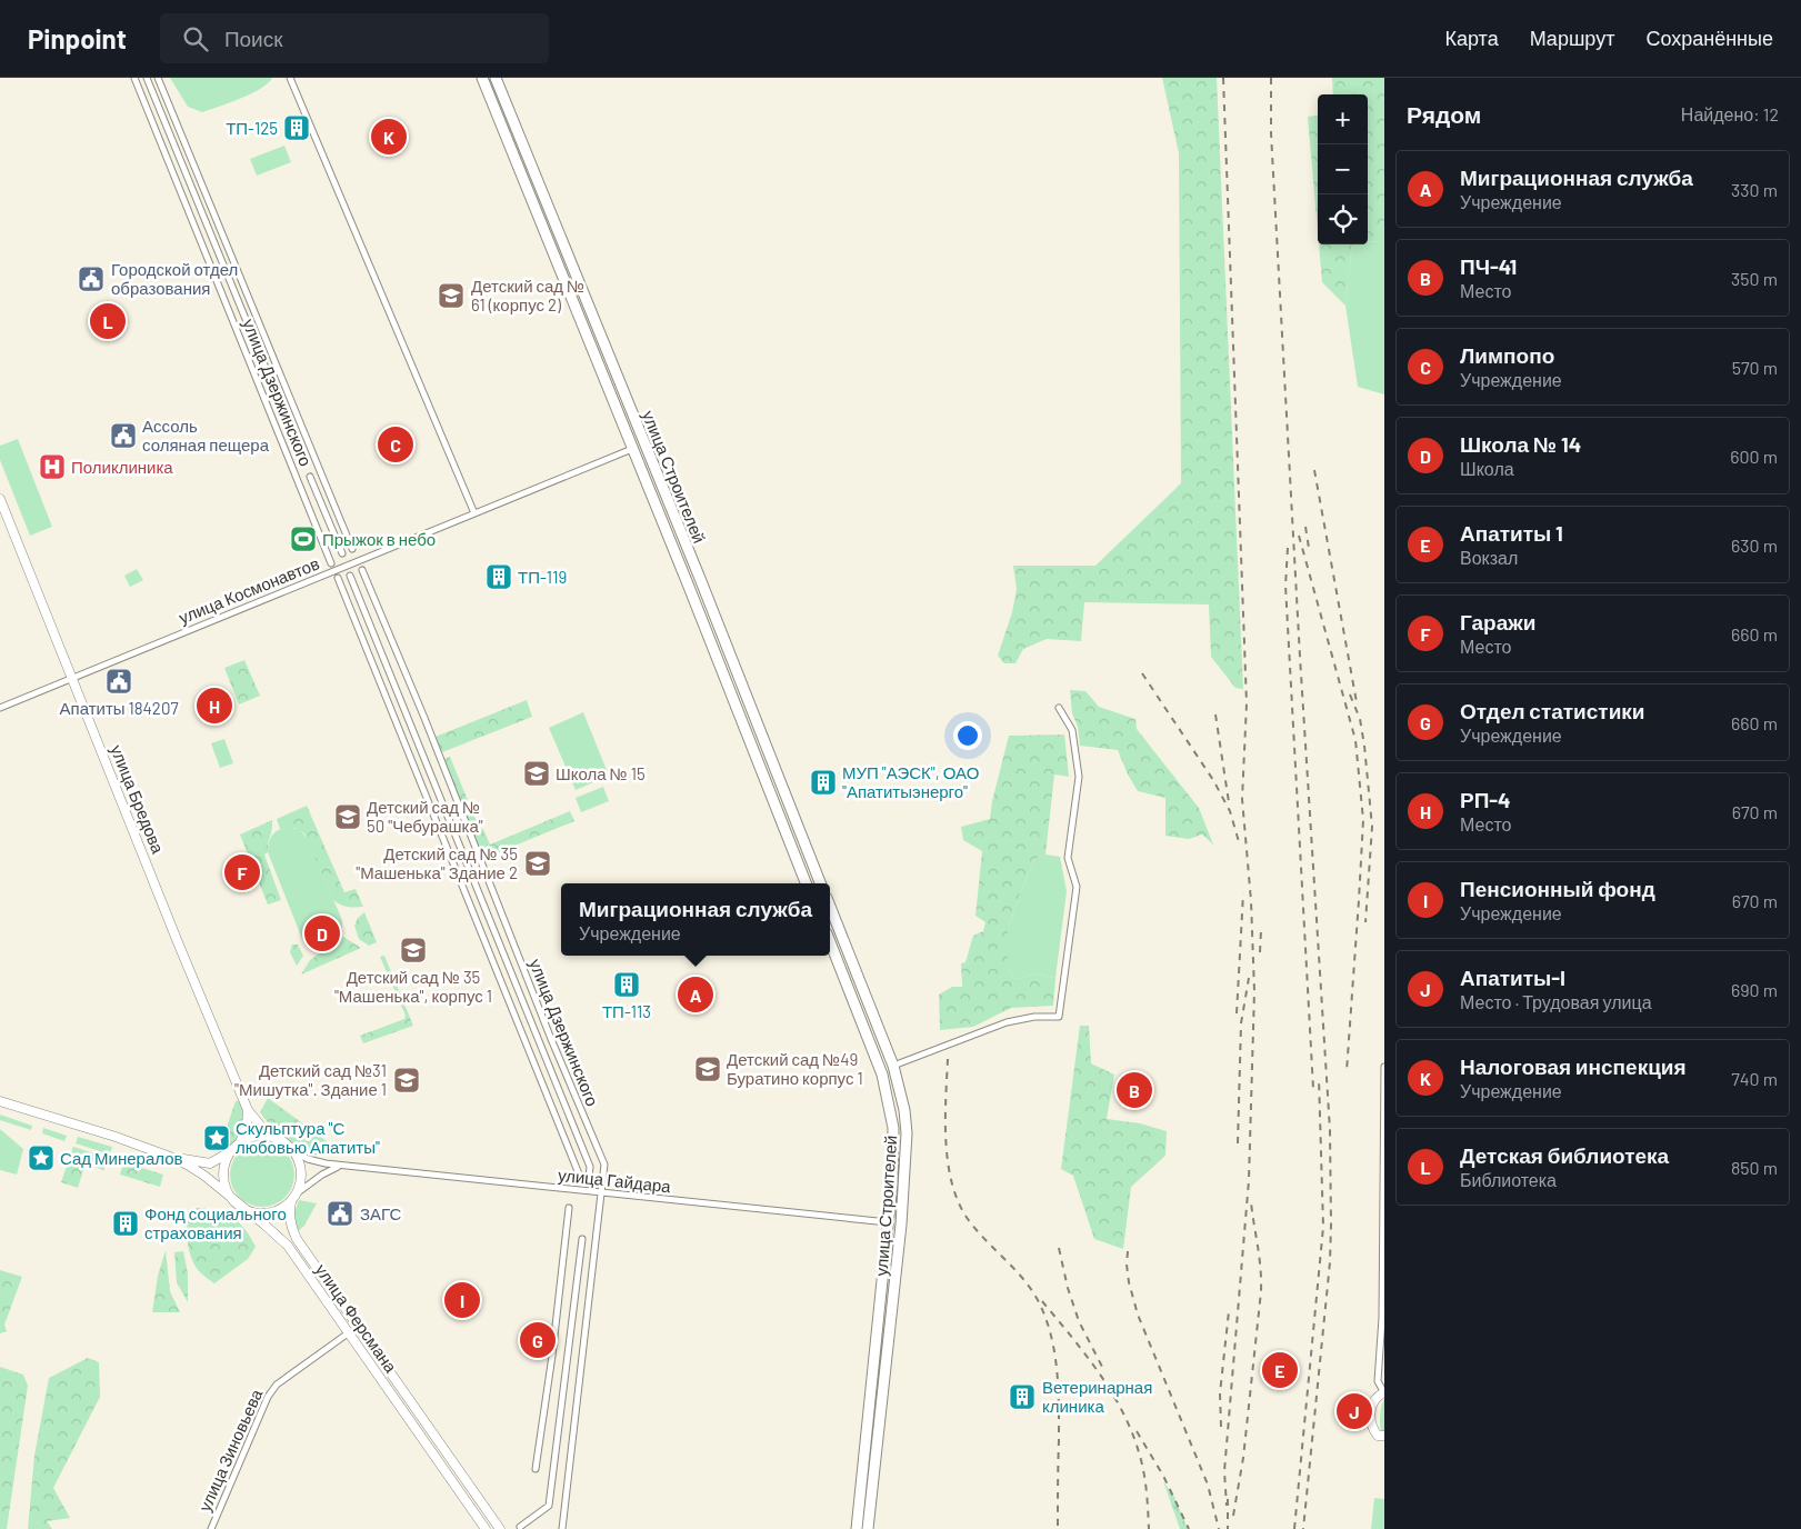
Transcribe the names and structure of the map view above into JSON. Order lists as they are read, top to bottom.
{
  "streets": {
    "main road": ["улица Строителей"],
    "street": [
      "улица Дзержинского",
      "улица Космонавтов",
      "улица Бредова",
      "улица Гайдара",
      "улица Ферсмана",
      "улица Зиновьева"
    ]
  },
  "crossings": [
    ["улица Дзержинского", "улица Гайдара"],
    ["улица Строителей", "улица Космонавтов"],
    ["улица Строителей", "улица Гайдара"],
    ["улица Космонавтов", "улица Бредова"],
    ["улица Бредова", "улица Гайдара"],
    ["улица Бредова", "улица Ферсмана"],
    ["улица Гайдара", "улица Ферсмана"],
    ["улица Ферсмана", "улица Зиновьева"]
  ],
  "places": {
    "building": [
      "ТП-125",
      "ТП-119",
      "МУП \"АЭСК\", ОАО \"Апатитыэнерго\"",
      "ТП-113",
      "Фонд социального страхования",
      "Ветеринарная клиника"
    ],
    "public building": [
      "Городской отдел образования",
      "Ассоль соляная пещера",
      "Апатиты 184207",
      "ЗАГС"
    ],
    "school or university": [
      "Детский сад № 61 (корпус 2)",
      "Школа № 15",
      "Детский сад № 50 \"Чебурашка\"",
      "Детский сад № 35 \"Машенька\" Здание 2",
      "Детский сад № 35 \"Машенька\", корпус 1",
      "Детский сад №49 Буратино корпус 1",
      "Детский сад №31 \"Мишутка\". Здание 1"
    ],
    "hospital": ["Поликлиника"],
    "sports": ["Прыжок в небо"],
    "place": ["Скульптура \"С любовью Апатиты\"", "Сад Минералов"]
  },
  "page": {
    "header": "Pinpoint",
    "search": "Поиск",
    "nav": ["Карта", "Маршрут", "Сохранённые"],
    "heading": ["Рядом", "Найдено: 12"],
    "map_buttons": ["+", "−"],
    "pins": [
      "K",
      "L",
      "C",
      "H",
      "F",
      "D",
      "A",
      "B",
      "I",
      "G",
      "E",
      "J"
    ],
    "list": [
      {
        "mark": "A",
        "name": "Миграционная служба",
        "note": "Учреждение",
        "value": "330 m"
      },
      {
        "mark": "B",
        "name": "ПЧ-41",
        "note": "Место",
        "value": "350 m"
      },
      {
        "mark": "C",
        "name": "Лимпопо",
        "note": "Учреждение",
        "value": "570 m"
      },
      {
        "mark": "D",
        "name": "Школа № 14",
        "note": "Школа",
        "value": "600 m"
      },
      {
        "mark": "E",
        "name": "Апатиты 1",
        "note": "Вокзал",
        "value": "630 m"
      },
      {
        "mark": "F",
        "name": "Гаражи",
        "note": "Место",
        "value": "660 m"
      },
      {
        "mark": "G",
        "name": "Отдел статистики",
        "note": "Учреждение",
        "value": "660 m"
      },
      {
        "mark": "H",
        "name": "РП-4",
        "note": "Место",
        "value": "670 m"
      },
      {
        "mark": "I",
        "name": "Пенсионный фонд",
        "note": "Учреждение",
        "value": "670 m"
      },
      {
        "mark": "J",
        "name": "Апатиты-I",
        "note": "Место · Трудовая улица",
        "value": "690 m"
      },
      {
        "mark": "K",
        "name": "Налоговая инспекция",
        "note": "Учреждение",
        "value": "740 m"
      },
      {
        "mark": "L",
        "name": "Детская библиотека",
        "note": "Библиотека",
        "value": "850 m"
      }
    ],
    "popup": ["Миграционная служба", "Учреждение"]
  }
}
